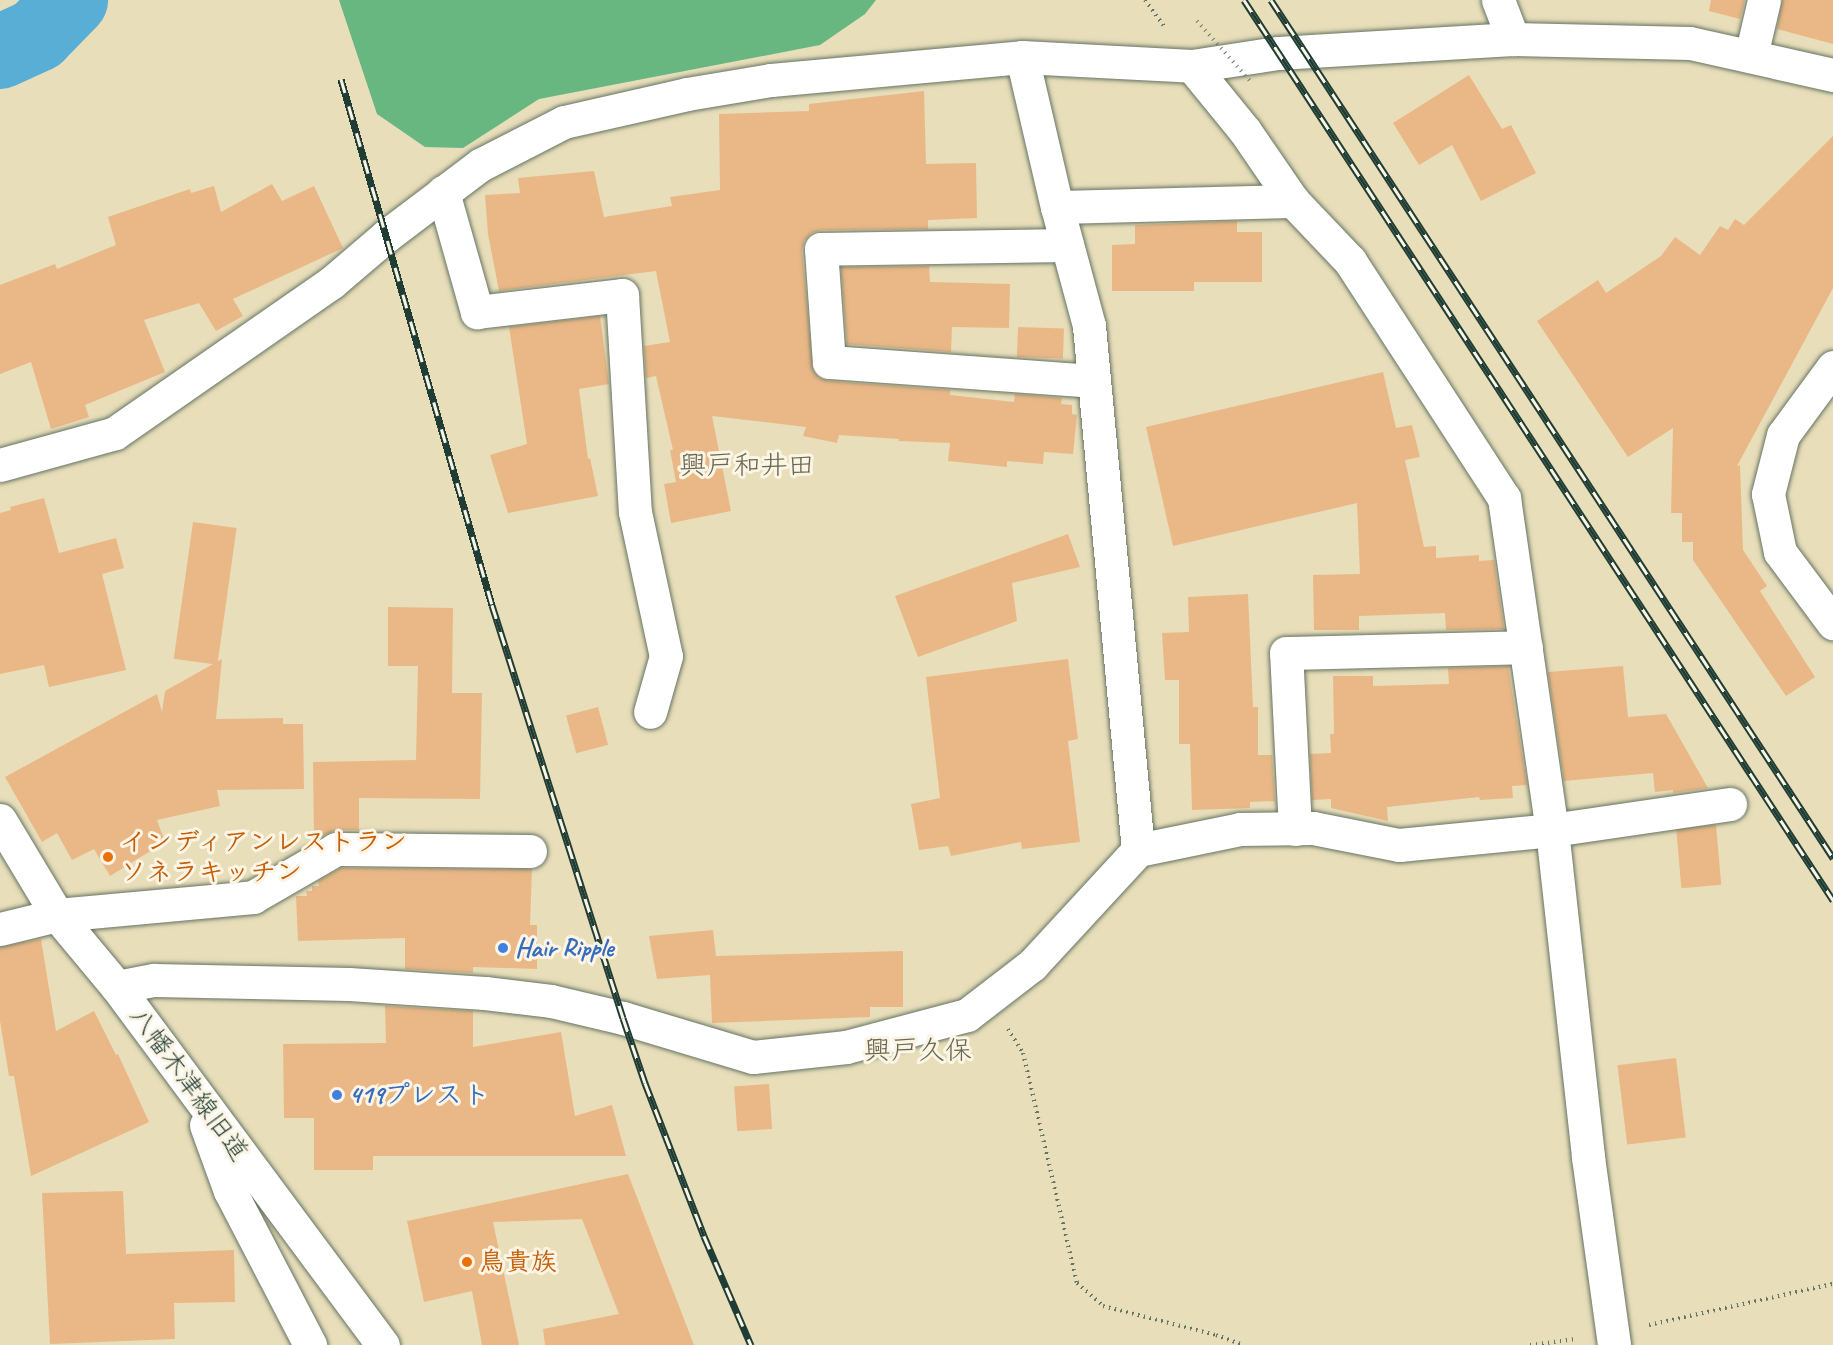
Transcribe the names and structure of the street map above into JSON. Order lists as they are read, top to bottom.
{
  "streets": {
    "street": ["八幡木津線旧道"]
  },
  "districts": ["興戸和井田", "興戸久保"],
  "places": [
    "インディアンレストラン ソネラキッチン",
    "Hair Ripple",
    "419プレスト",
    "鳥貴族"
  ]
}
